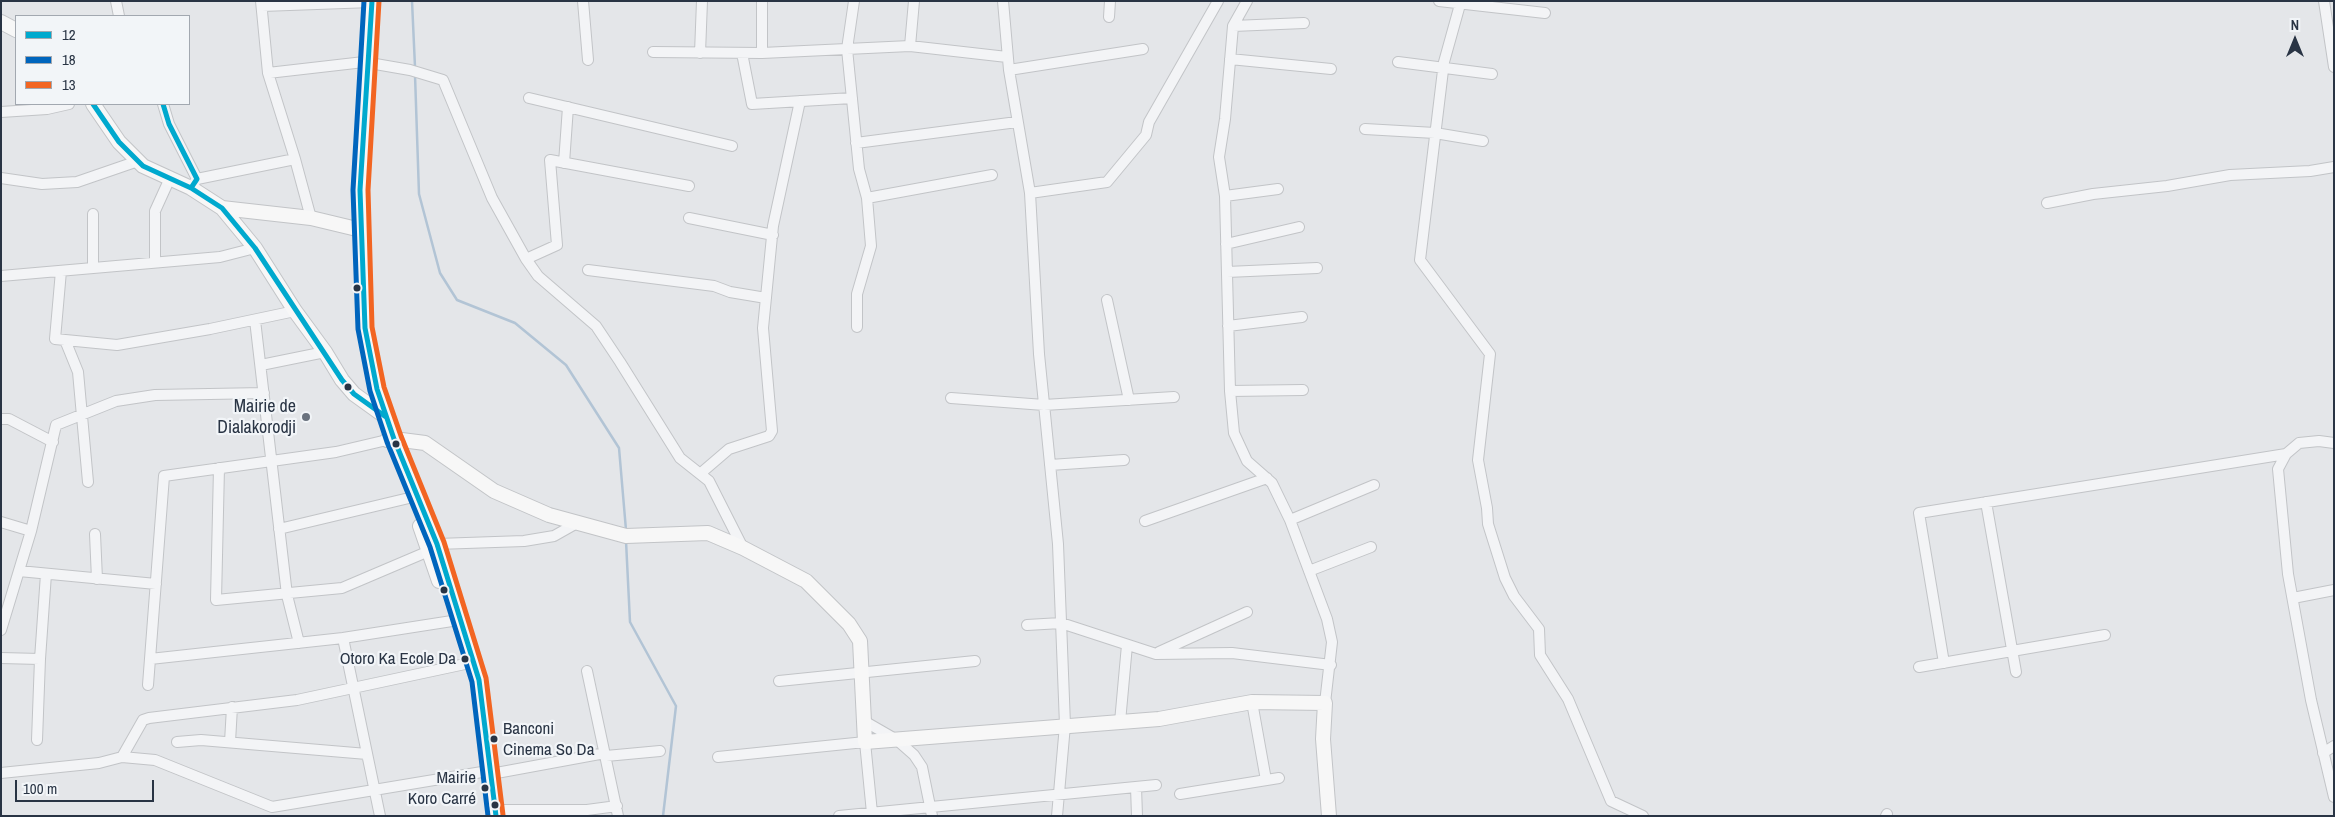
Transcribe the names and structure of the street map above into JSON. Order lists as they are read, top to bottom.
{
  "places": [
    "Mairie de Dialakorodji",
    "Otoro Ka Ecole Da",
    "Banconi Cinema So Da",
    "Mairie Koro Carré"
  ],
  "lines": ["transit line 12", "transit line 18", "transit line 13"],
  "legend": ["12", "18", "13"],
  "scale_bar": "100 m",
  "north": "top"
}
